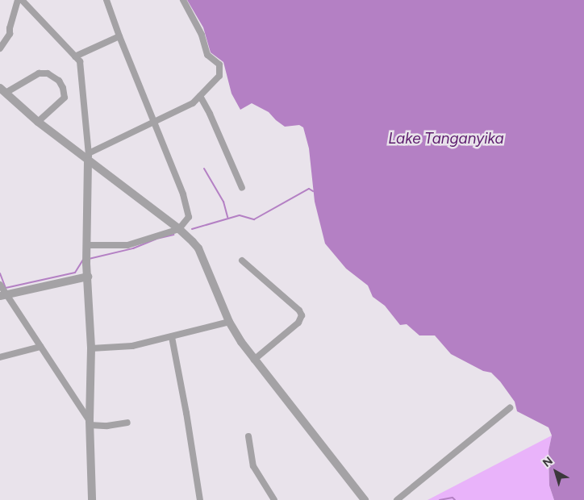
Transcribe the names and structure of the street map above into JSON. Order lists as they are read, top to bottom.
{
  "water": ["Lake Tanganyika"],
  "north": "top left"
}
